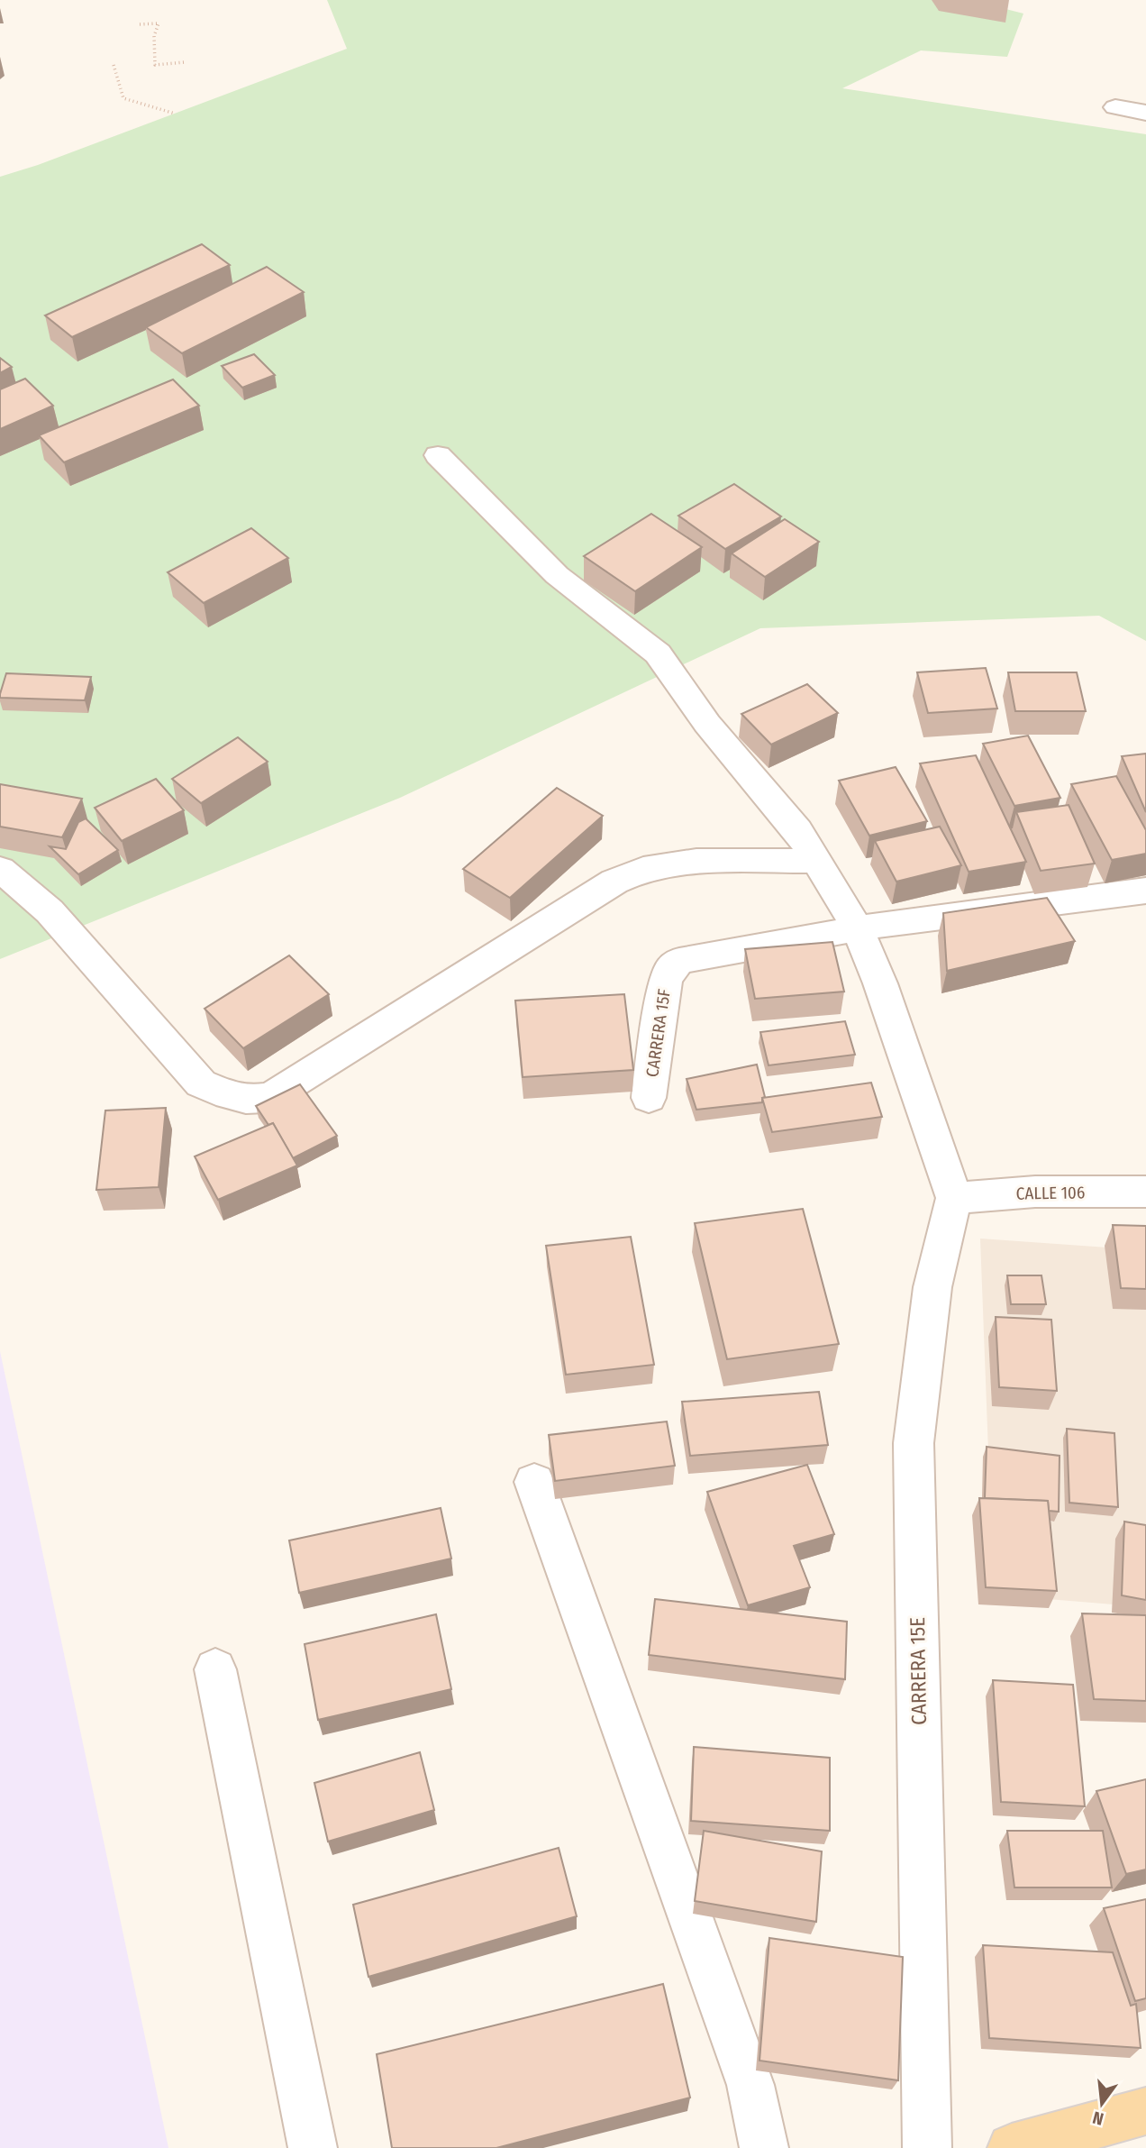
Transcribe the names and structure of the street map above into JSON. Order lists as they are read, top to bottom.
{
  "streets": {
    "street": ["CARRERA 15F", "CALLE 106", "CARRERA 15E"]
  },
  "crossings": [
    ["CALLE 106", "CARRERA 15E"]
  ],
  "north": "bottom"
}
